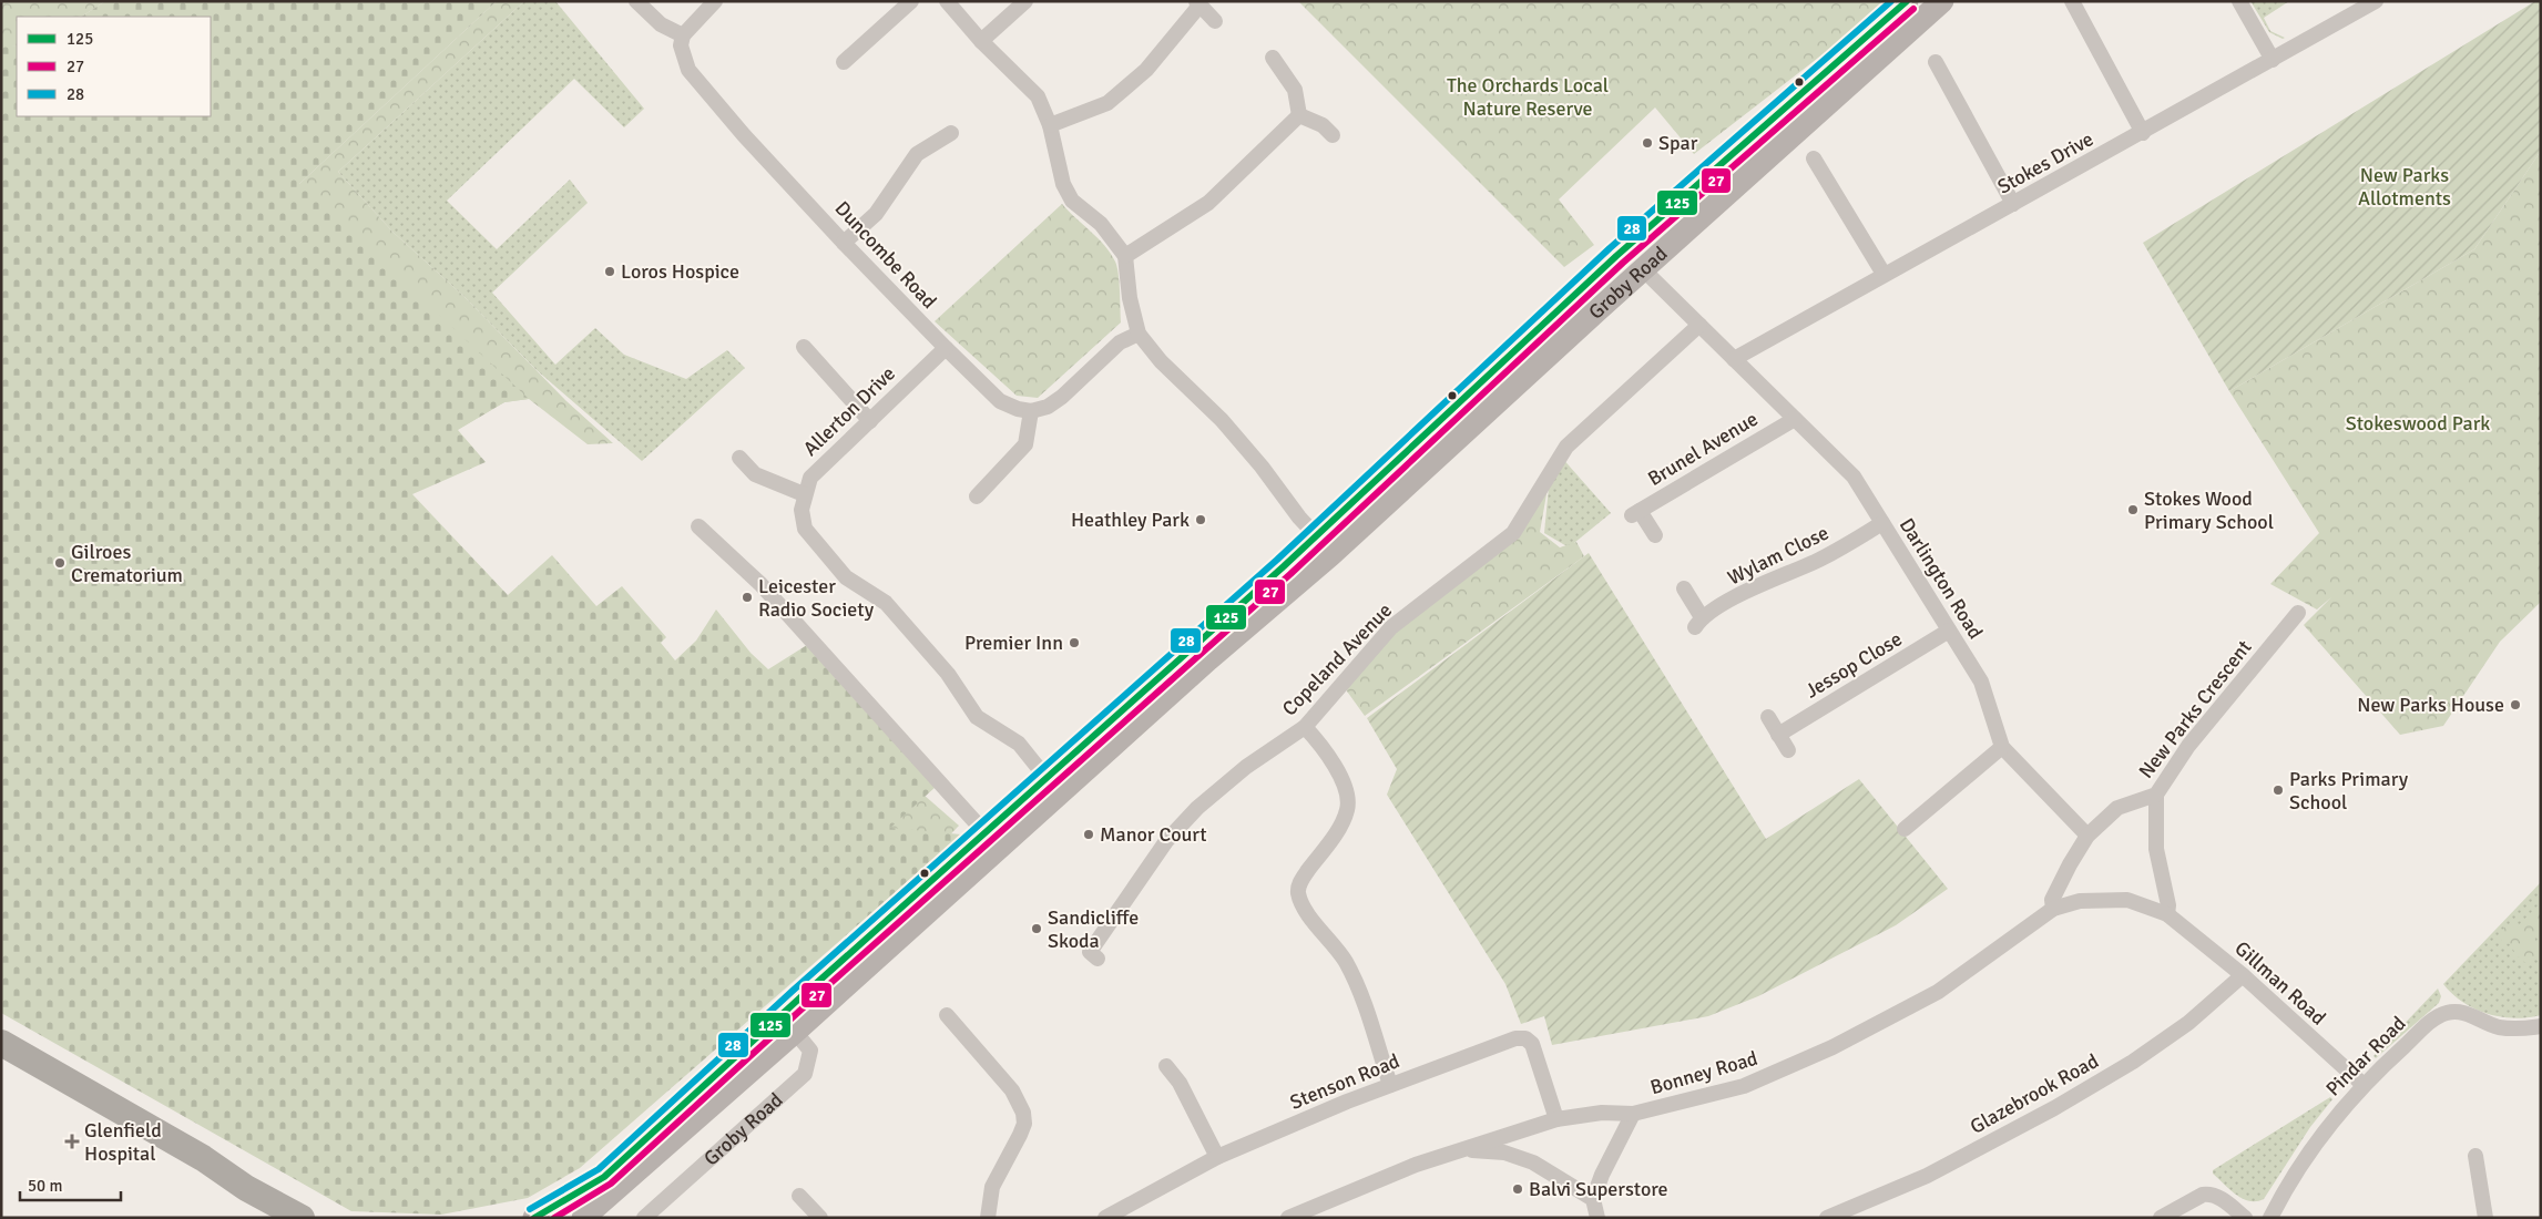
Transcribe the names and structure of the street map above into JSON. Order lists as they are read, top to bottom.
{
  "streets": {
    "main road": ["Groby Road"],
    "street": [
      "Stokes Drive",
      "Duncombe Road",
      "Allerton Drive",
      "Brunel Avenue",
      "Wylam Close",
      "Darlington Road",
      "Copeland Avenue",
      "Jessop Close",
      "New Parks Crescent",
      "Gillman Road",
      "Pindar Road",
      "Bonney Road",
      "Stenson Road",
      "Glazebrook Road"
    ]
  },
  "crossings": [
    ["Stokes Drive", "Darlington Road"],
    ["Duncombe Road", "Allerton Drive"],
    ["Groby Road", "Allerton Drive"],
    ["Groby Road", "Darlington Road"],
    ["Brunel Avenue", "Darlington Road"],
    ["Wylam Close", "Darlington Road"],
    ["Darlington Road", "Copeland Avenue"],
    ["Darlington Road", "Jessop Close"],
    ["Darlington Road", "New Parks Crescent"],
    ["Gillman Road", "Pindar Road"],
    ["Gillman Road", "Bonney Road"],
    ["Gillman Road", "Glazebrook Road"],
    ["Bonney Road", "Stenson Road"]
  ],
  "parks": ["The Orchards Local Nature Reserve", "New Parks Allotments", "Stokeswood Park"],
  "places": {
    "other": [
      "Spar",
      "Loros Hospice",
      "Stokes Wood Primary School",
      "Heathley Park",
      "Gilroes Crematorium",
      "Leicester Radio Society",
      "Premier Inn",
      "New Parks House",
      "Parks Primary School",
      "Manor Court",
      "Sandicliffe Skoda",
      "Balvi Superstore"
    ],
    "health": ["Glenfield Hospital"]
  },
  "lines": ["transit line 125", "transit line 28", "transit line 27"],
  "legend": ["125", "27", "28"],
  "scale_bar": "50 m"
}
